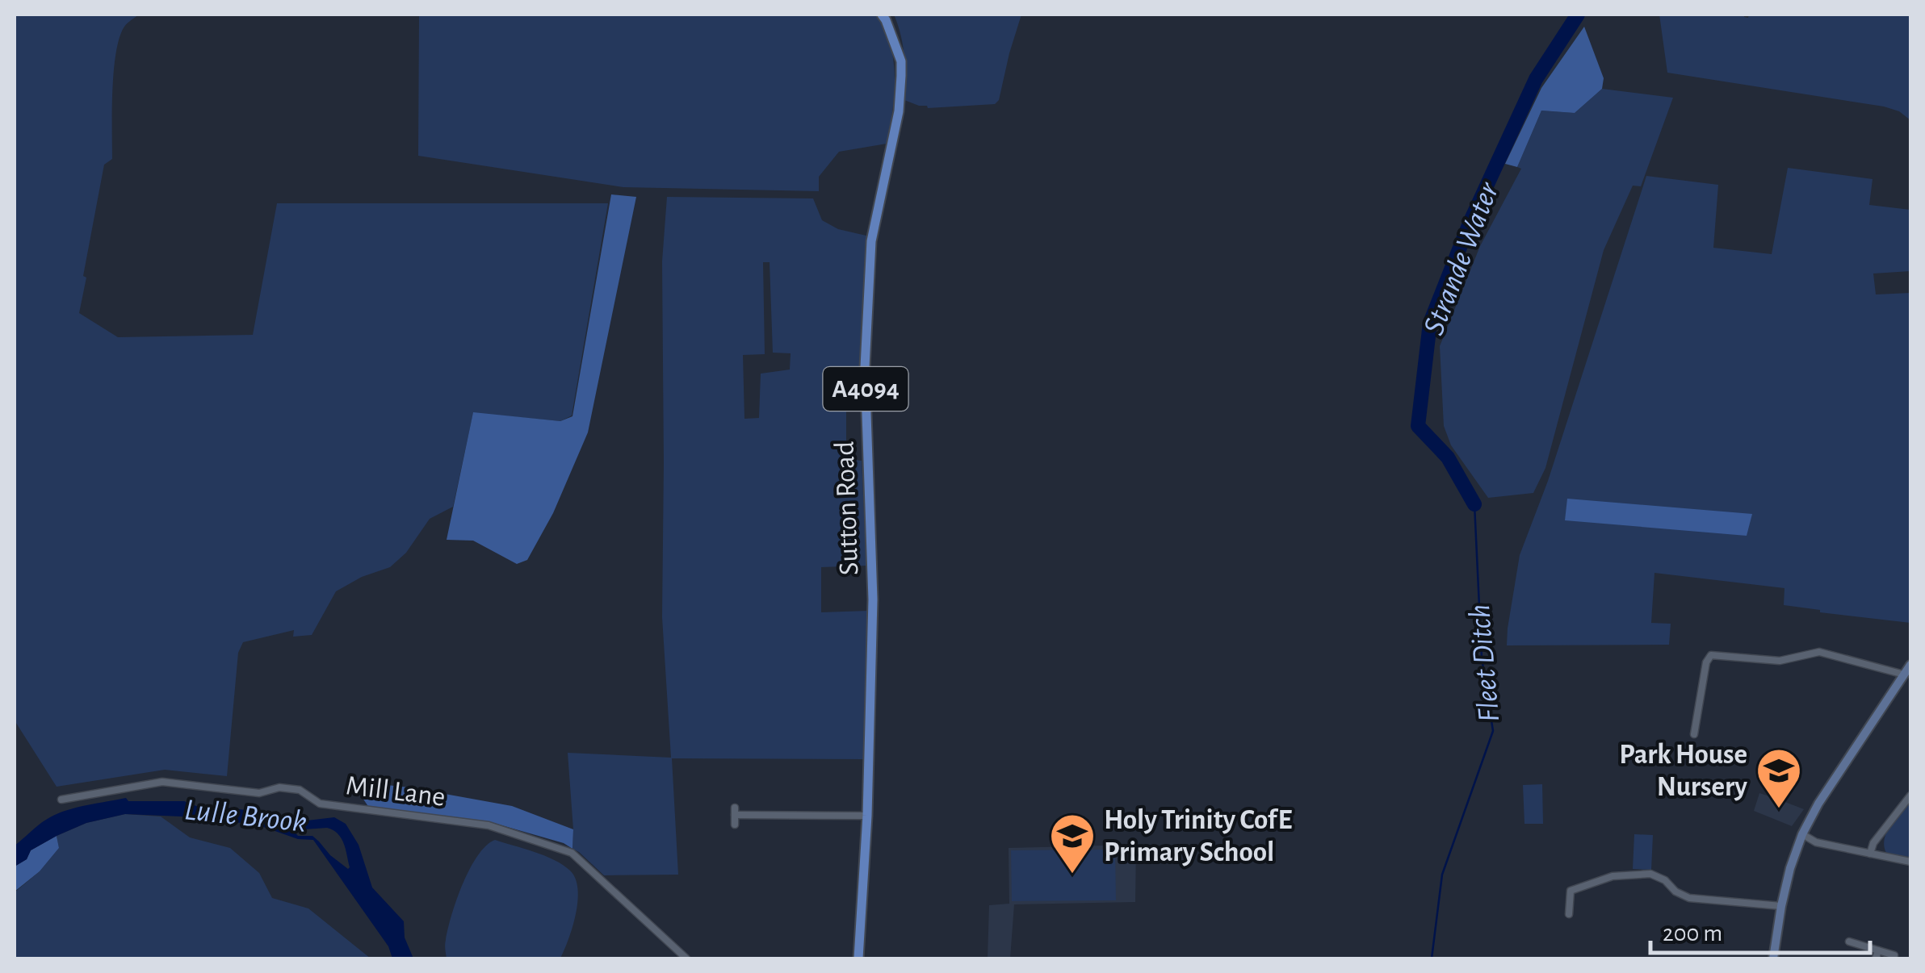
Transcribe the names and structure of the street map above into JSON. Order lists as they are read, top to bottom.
{
  "streets": {
    "main road": ["A4094", "Sutton Road"],
    "street": ["Mill Lane"]
  },
  "water": ["Strande Water", "Fleet Ditch", "Lulle Brook"],
  "places": {
    "school or university": ["Park House Nursery", "Holy Trinity CofE Primary School"]
  },
  "scale_bar": "200 m"
}
